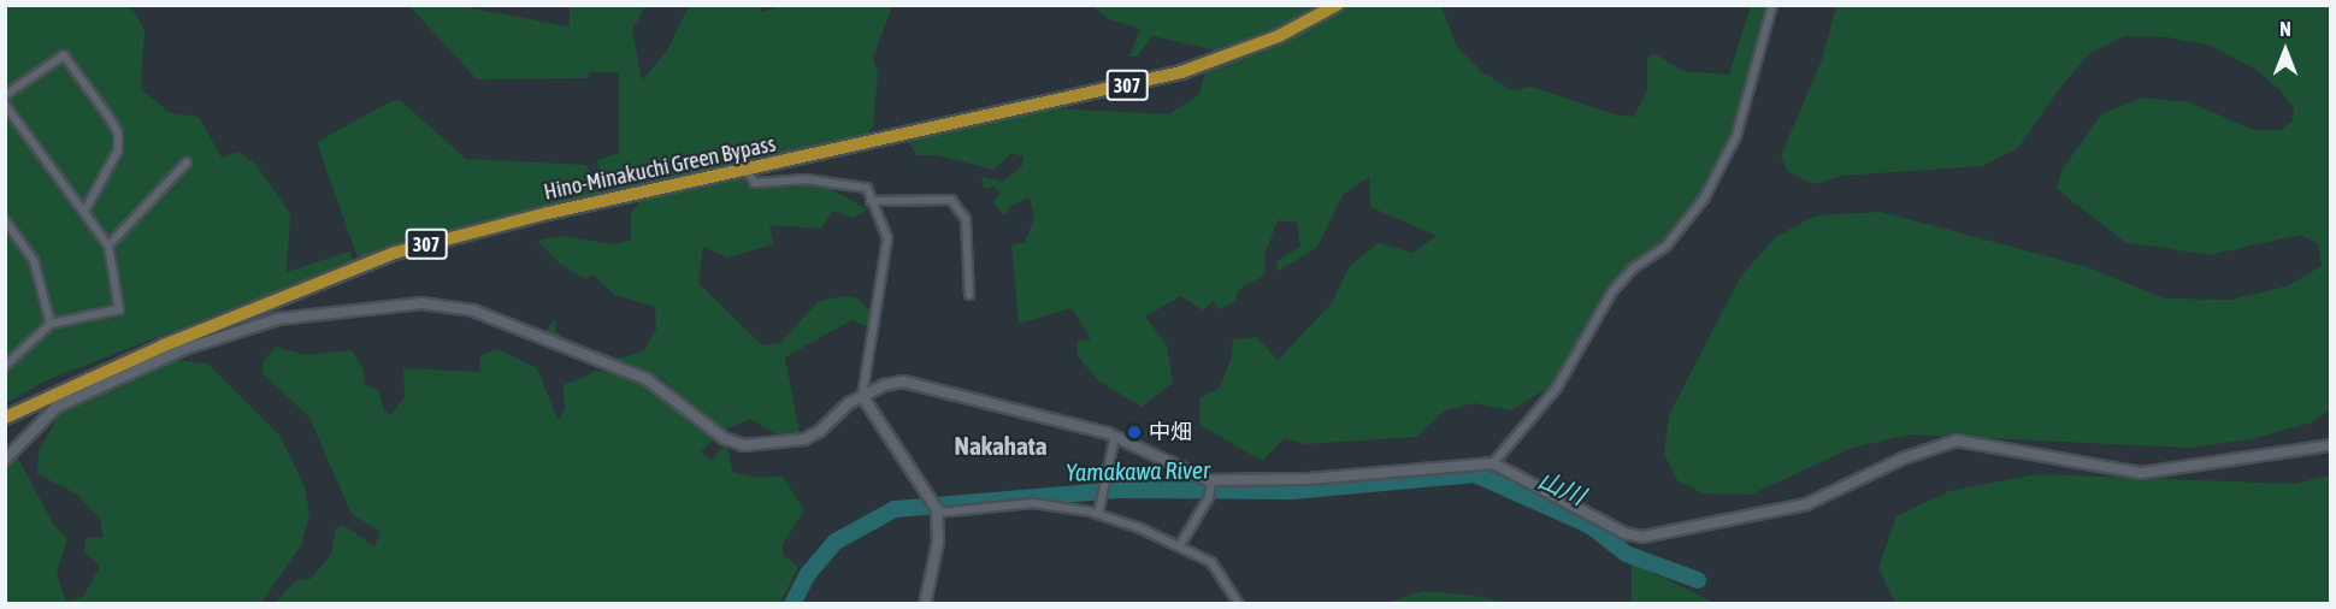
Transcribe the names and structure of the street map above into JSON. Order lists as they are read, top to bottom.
{
  "streets": {
    "highway": ["307", "Hino-Minakuchi Green Bypass"]
  },
  "districts": ["Nakahata"],
  "water": ["Yamakawa River", "山川"],
  "places": ["中畑"],
  "north": "top"
}
